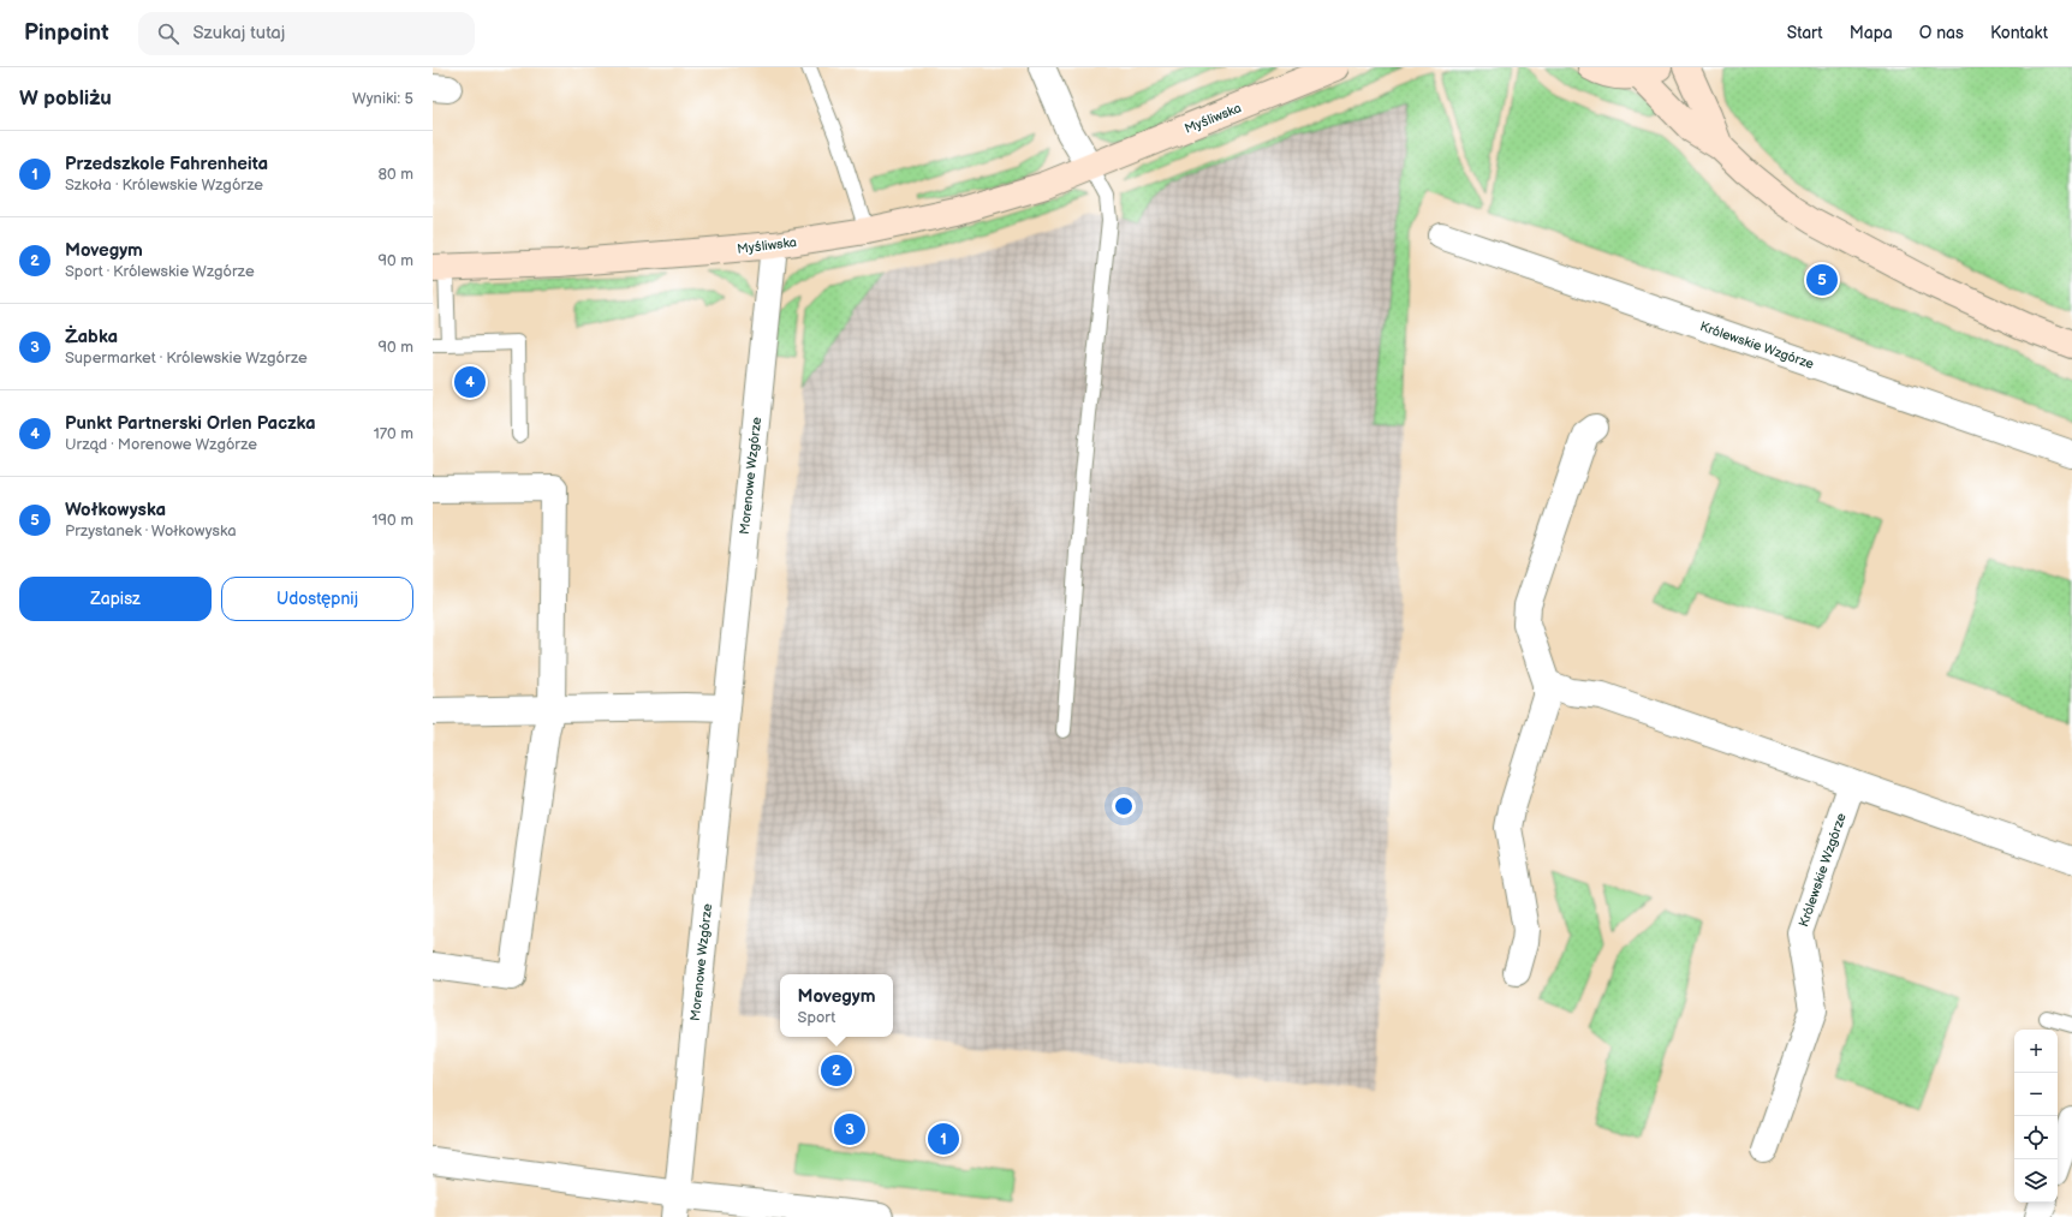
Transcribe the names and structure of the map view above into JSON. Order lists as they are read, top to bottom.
{
  "streets": {
    "street": ["Myśliwska", "Królewskie Wzgórze", "Morenowe Wzgórze"]
  },
  "crossings": [
    ["Myśliwska", "Morenowe Wzgórze"]
  ],
  "page": {
    "header": "Pinpoint",
    "search": "Szukaj tutaj",
    "nav": [
      "Start",
      "Mapa",
      "O nas",
      "Kontakt"
    ],
    "heading": ["W pobliżu", "Wyniki: 5"],
    "list": [
      {
        "mark": "1",
        "name": "Przedszkole Fahrenheita",
        "note": "Szkoła · Królewskie Wzgórze",
        "value": "80 m"
      },
      {
        "mark": "2",
        "name": "Movegym",
        "note": "Sport · Królewskie Wzgórze",
        "value": "90 m"
      },
      {
        "mark": "3",
        "name": "Żabka",
        "note": "Supermarket · Królewskie Wzgórze",
        "value": "90 m"
      },
      {
        "mark": "4",
        "name": "Punkt Partnerski Orlen Paczka",
        "note": "Urząd · Morenowe Wzgórze",
        "value": "170 m"
      },
      {
        "mark": "5",
        "name": "Wołkowyska",
        "note": "Przystanek · Wołkowyska",
        "value": "190 m"
      }
    ],
    "pins": [
      "5",
      "4",
      "2",
      "3",
      "1"
    ],
    "buttons": ["Zapisz", "Udostępnij"],
    "popup": ["Movegym", "Sport"],
    "map_buttons": ["+", "−"]
  }
}
